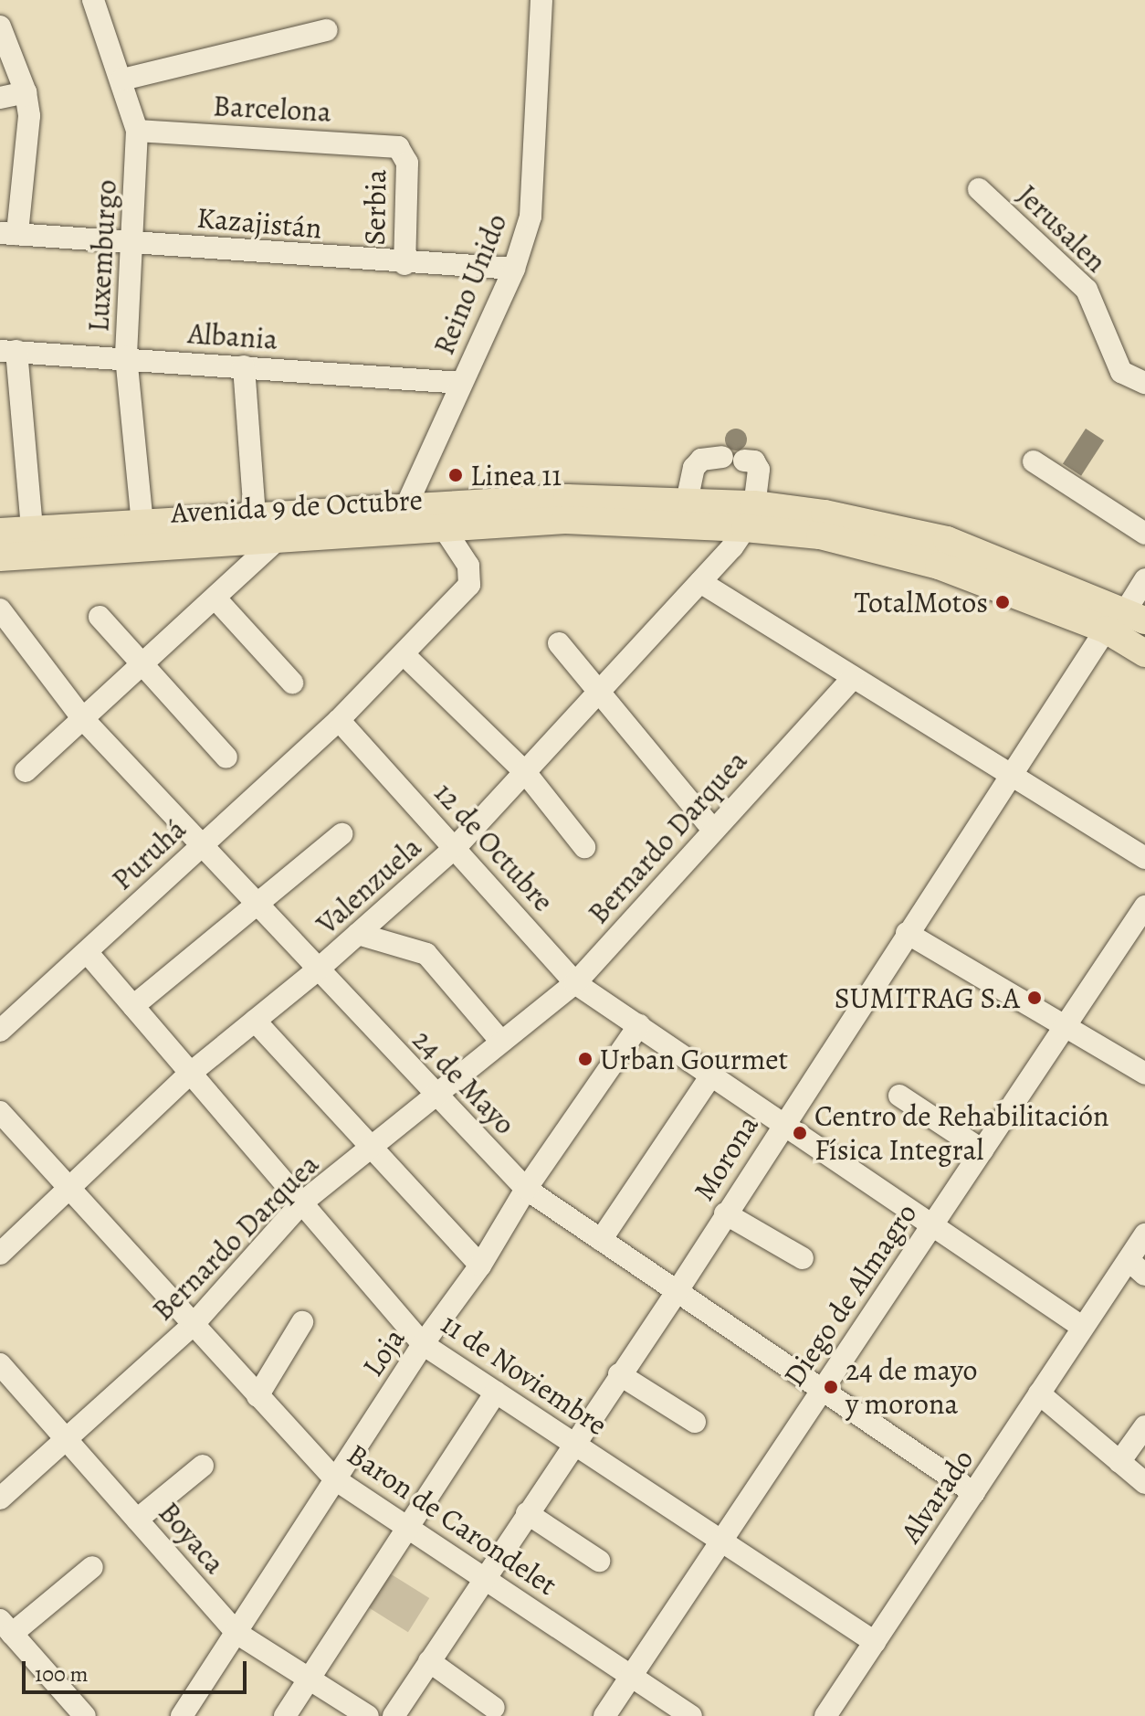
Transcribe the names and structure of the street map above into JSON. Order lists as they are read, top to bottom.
{
  "streets": {
    "main road": ["Avenida 9 de Octubre"],
    "street": [
      "Barcelona",
      "Serbia",
      "Kazajistán",
      "Jerusalen",
      "Luxemburgo",
      "Reino Unido",
      "Albania",
      "Bernardo Darquea",
      "12 de Octubre",
      "Puruhá",
      "Valenzuela",
      "24 de Mayo",
      "Morona",
      "Diego de Almagro",
      "Loja",
      "11 de Noviembre",
      "Alvarado",
      "Baron de Carondelet",
      "Boyaca"
    ]
  },
  "crossings": [
    ["Barcelona", "Serbia"],
    ["Barcelona", "Luxemburgo"],
    ["Serbia", "Kazajistán"],
    ["Kazajistán", "Luxemburgo"],
    ["Kazajistán", "Reino Unido"],
    ["Luxemburgo", "Albania"],
    ["Luxemburgo", "Avenida 9 de Octubre"],
    ["Reino Unido", "Albania"],
    ["Reino Unido", "Avenida 9 de Octubre"],
    ["Avenida 9 de Octubre", "Puruhá"],
    ["Avenida 9 de Octubre", "Valenzuela"],
    ["Avenida 9 de Octubre", "Morona"],
    ["Bernardo Darquea", "12 de Octubre"],
    ["Bernardo Darquea", "24 de Mayo"],
    ["Bernardo Darquea", "11 de Noviembre"],
    ["Bernardo Darquea", "Baron de Carondelet"],
    ["Bernardo Darquea", "Boyaca"],
    ["12 de Octubre", "Puruhá"],
    ["12 de Octubre", "Valenzuela"],
    ["12 de Octubre", "Morona"],
    ["12 de Octubre", "Diego de Almagro"],
    ["12 de Octubre", "Loja"],
    ["12 de Octubre", "Alvarado"],
    ["Puruhá", "24 de Mayo"],
    ["Puruhá", "11 de Noviembre"],
    ["Valenzuela", "24 de Mayo"],
    ["Valenzuela", "11 de Noviembre"],
    ["Valenzuela", "Baron de Carondelet"],
    ["24 de Mayo", "Morona"],
    ["24 de Mayo", "Diego de Almagro"],
    ["24 de Mayo", "Loja"],
    ["24 de Mayo", "Alvarado"],
    ["Morona", "11 de Noviembre"],
    ["Morona", "Baron de Carondelet"],
    ["Diego de Almagro", "11 de Noviembre"],
    ["Diego de Almagro", "Baron de Carondelet"],
    ["Loja", "11 de Noviembre"],
    ["Loja", "Baron de Carondelet"],
    ["Loja", "Boyaca"],
    ["11 de Noviembre", "Alvarado"]
  ],
  "places": [
    "Linea 11",
    "TotalMotos",
    "SUMITRAG S.A",
    "Urban Gourmet",
    "Centro de Rehabilitación Física Integral",
    "24 de mayo y morona"
  ],
  "scale_bar": "100 m"
}
